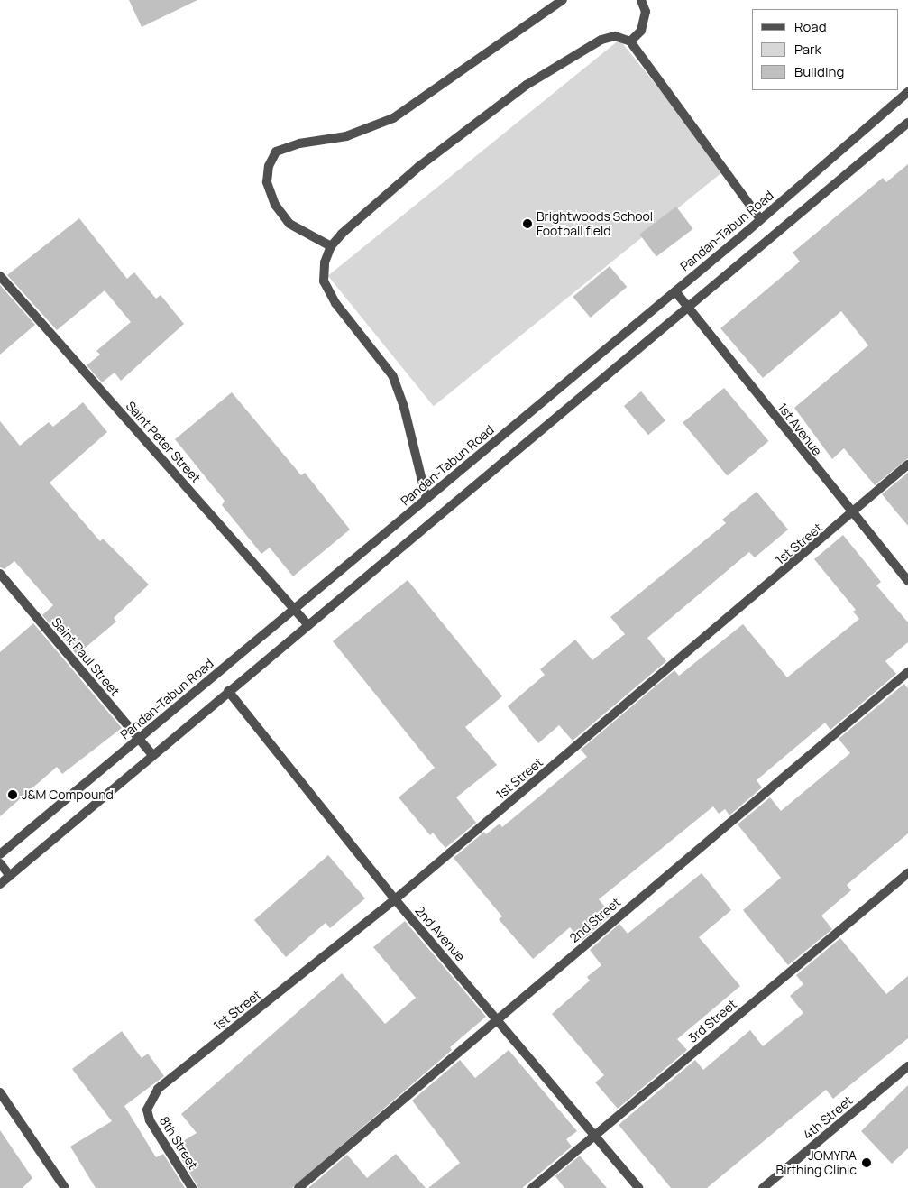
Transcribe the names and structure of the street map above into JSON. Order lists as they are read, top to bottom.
{
  "streets": {
    "street": [
      "Pandan-Tabun Road",
      "1st Avenue",
      "Saint Peter Street",
      "1st Street",
      "Saint Paul Street",
      "2nd Street",
      "2nd Avenue",
      "3rd Street",
      "4th Street",
      "8th Street"
    ]
  },
  "crossings": [
    ["Pandan-Tabun Road", "1st Avenue"],
    ["Pandan-Tabun Road", "Saint Peter Street"],
    ["Pandan-Tabun Road", "Saint Paul Street"],
    ["1st Avenue", "1st Street"],
    ["1st Street", "2nd Avenue"],
    ["1st Street", "8th Street"],
    ["2nd Street", "2nd Avenue"],
    ["2nd Avenue", "3rd Street"]
  ],
  "places": ["Brightwoods School Football field", "J&M Compound", "JOMYRA Birthing Clinic"],
  "legend": ["Road", "Park", "Building"]
}
